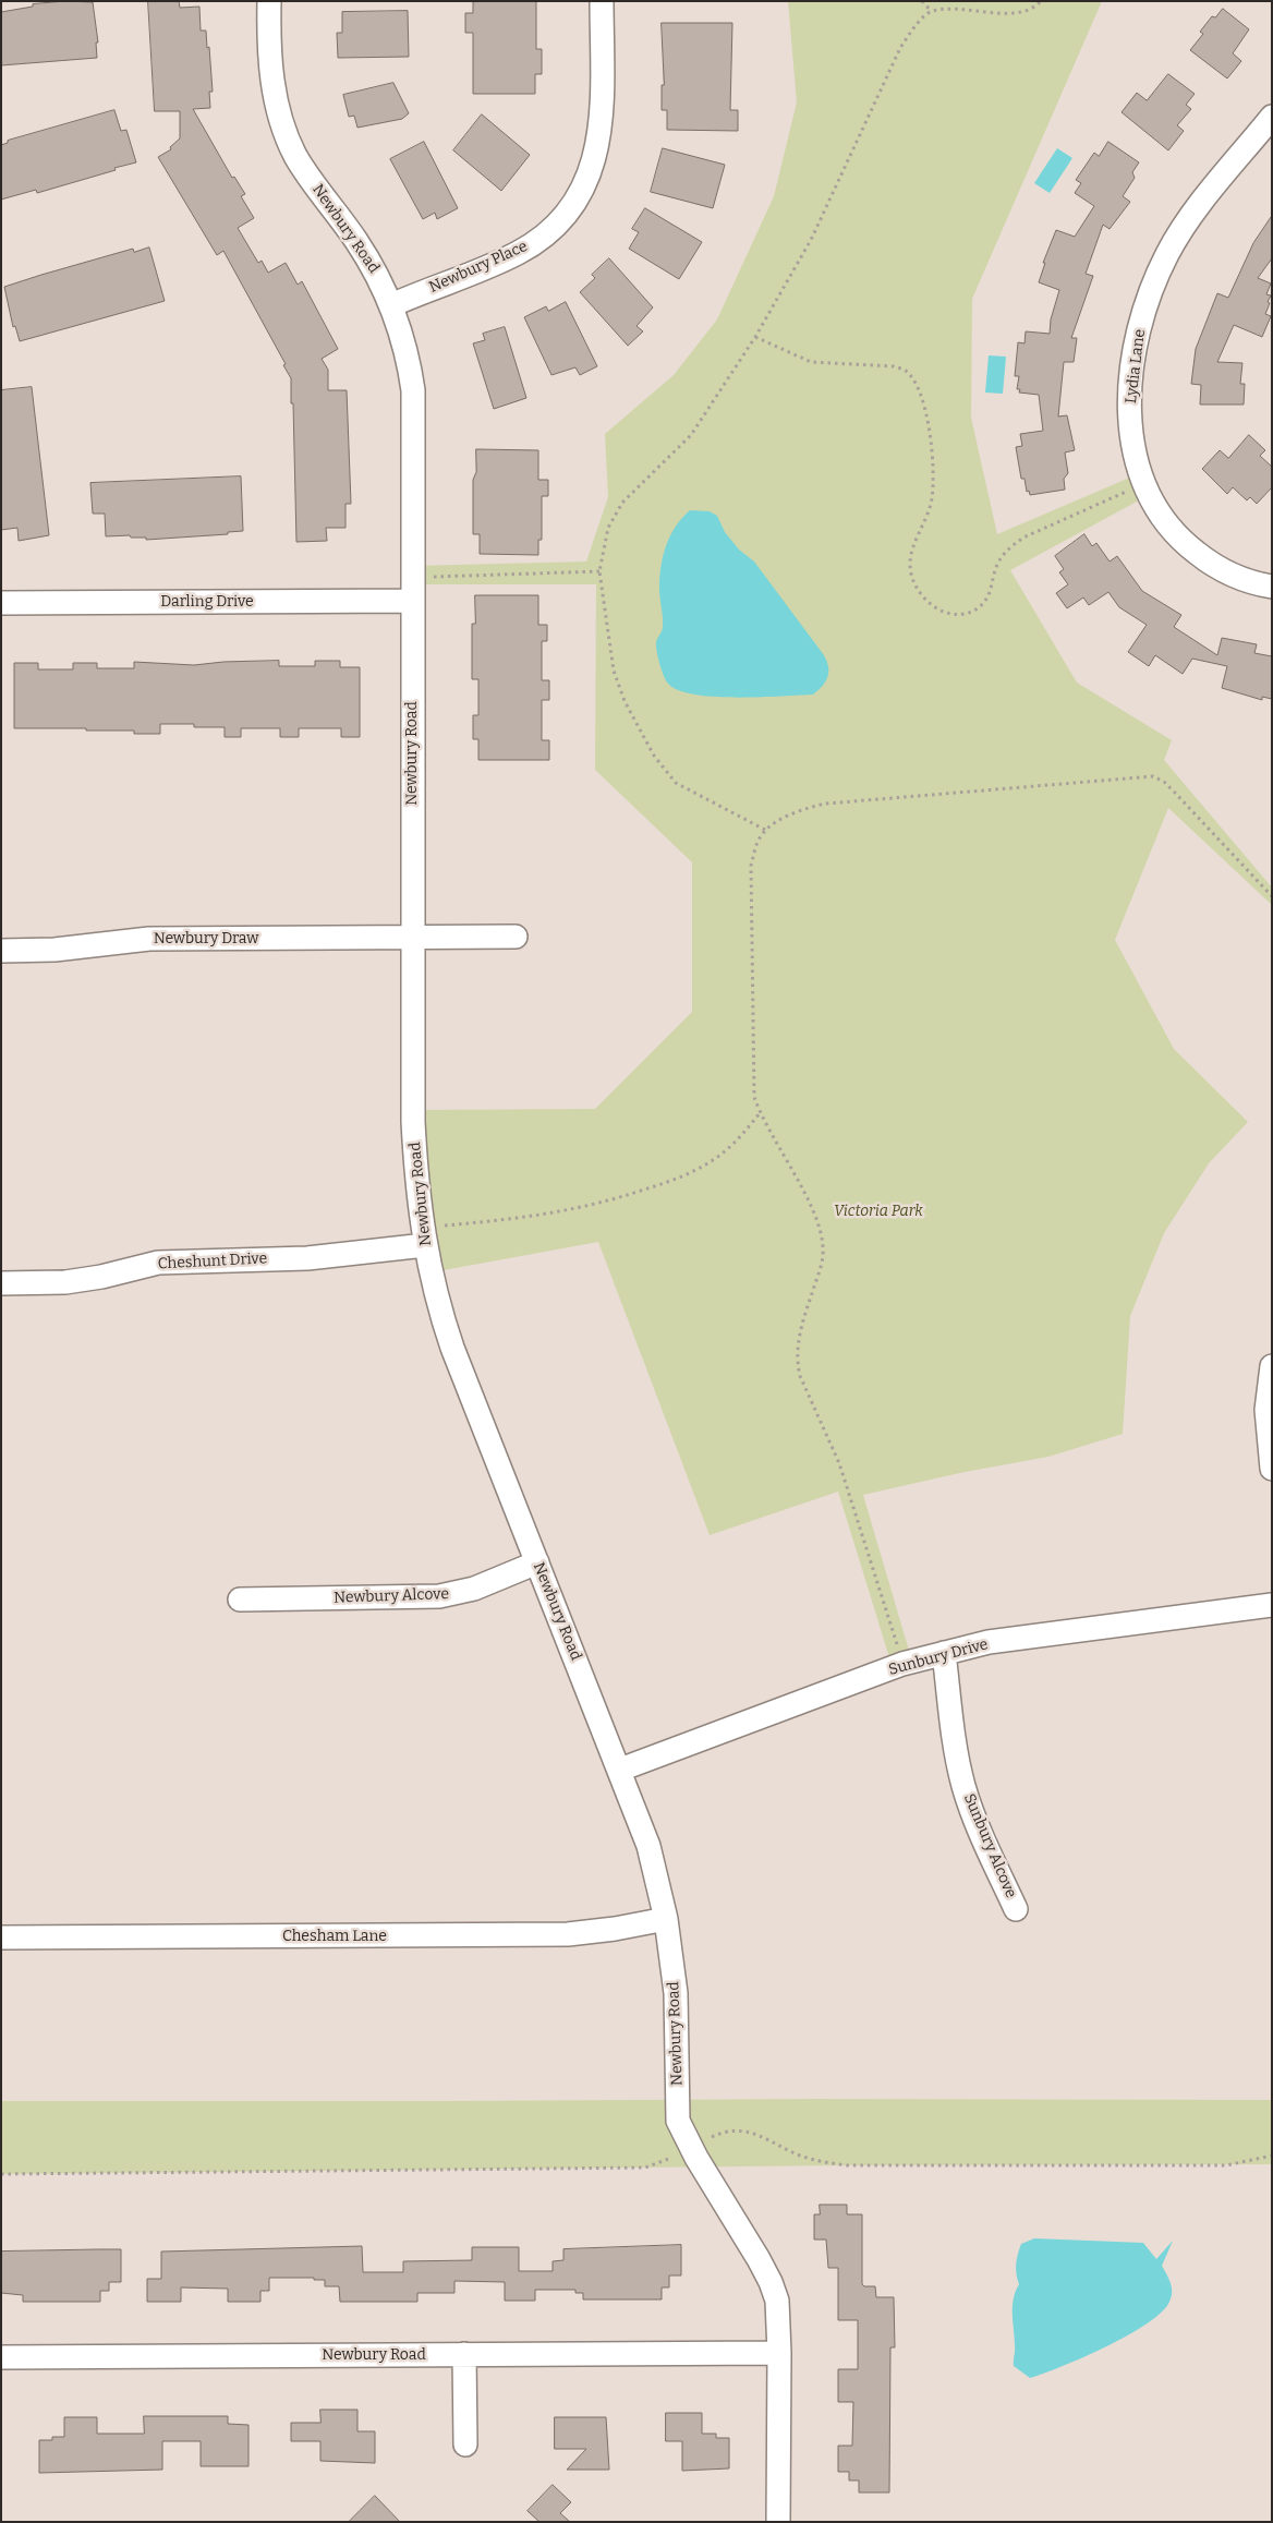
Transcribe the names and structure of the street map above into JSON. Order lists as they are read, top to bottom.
{
  "streets": {
    "street": [
      "Newbury Road",
      "Newbury Place",
      "Lydia Lane",
      "Darling Drive",
      "Newbury Draw",
      "Cheshunt Drive",
      "Newbury Alcove",
      "Sunbury Drive",
      "Sunbury Alcove",
      "Chesham Lane"
    ]
  },
  "crossings": [
    ["Newbury Road", "Newbury Place"],
    ["Newbury Road", "Darling Drive"],
    ["Newbury Road", "Newbury Draw"],
    ["Newbury Road", "Cheshunt Drive"],
    ["Newbury Road", "Newbury Alcove"],
    ["Newbury Road", "Sunbury Drive"],
    ["Newbury Road", "Chesham Lane"],
    ["Sunbury Drive", "Sunbury Alcove"]
  ],
  "parks": ["Victoria Park"]
}
